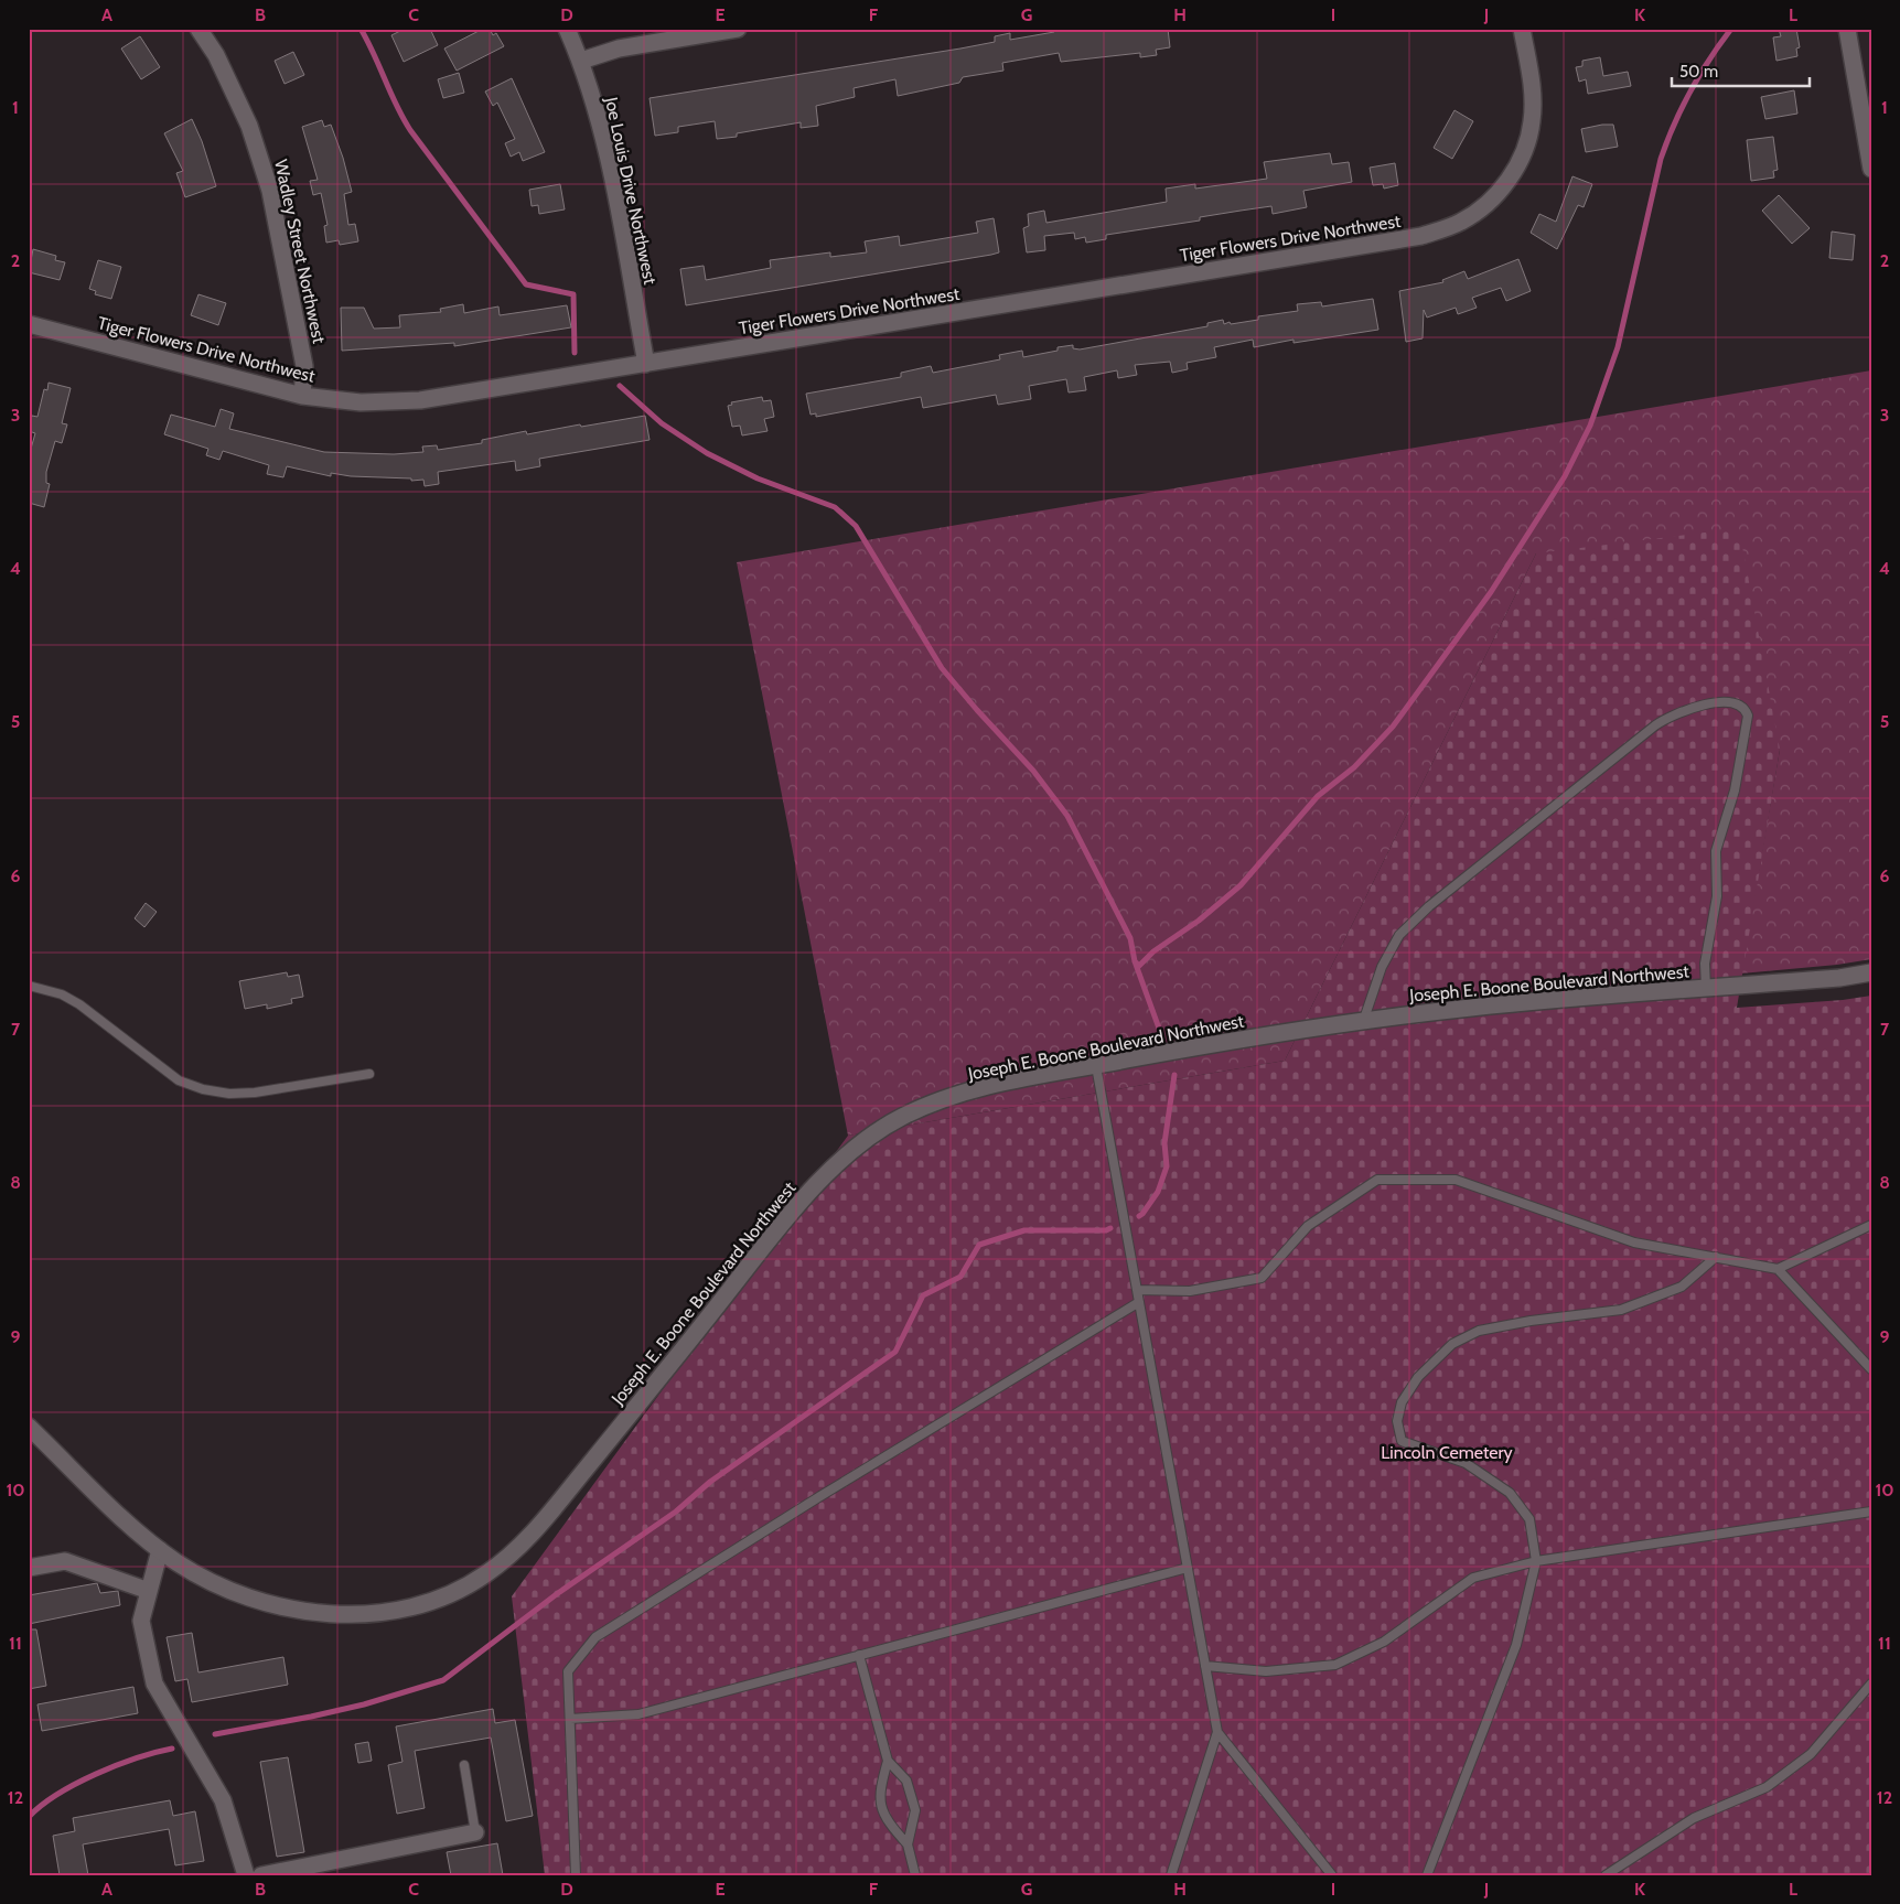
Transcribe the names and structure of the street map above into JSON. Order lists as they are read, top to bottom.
{
  "streets": {
    "street": [
      "Joe Louis Drive Northwest",
      "Tiger Flowers Drive Northwest",
      "Wadley Street Northwest",
      "Joseph E. Boone Boulevard Northwest"
    ]
  },
  "crossings": [
    ["Joe Louis Drive Northwest", "Tiger Flowers Drive Northwest"],
    ["Tiger Flowers Drive Northwest", "Wadley Street Northwest"]
  ],
  "parks": ["Lincoln Cemetery"],
  "scale_bar": "50 m",
  "grid": {
    "columns": [
      "A",
      "B",
      "C",
      "D",
      "E",
      "F",
      "G",
      "H",
      "I",
      "J",
      "K",
      "L"
    ],
    "rows": [
      "1",
      "2",
      "3",
      "4",
      "5",
      "6",
      "7",
      "8",
      "9",
      "10",
      "11",
      "12"
    ]
  }
}
